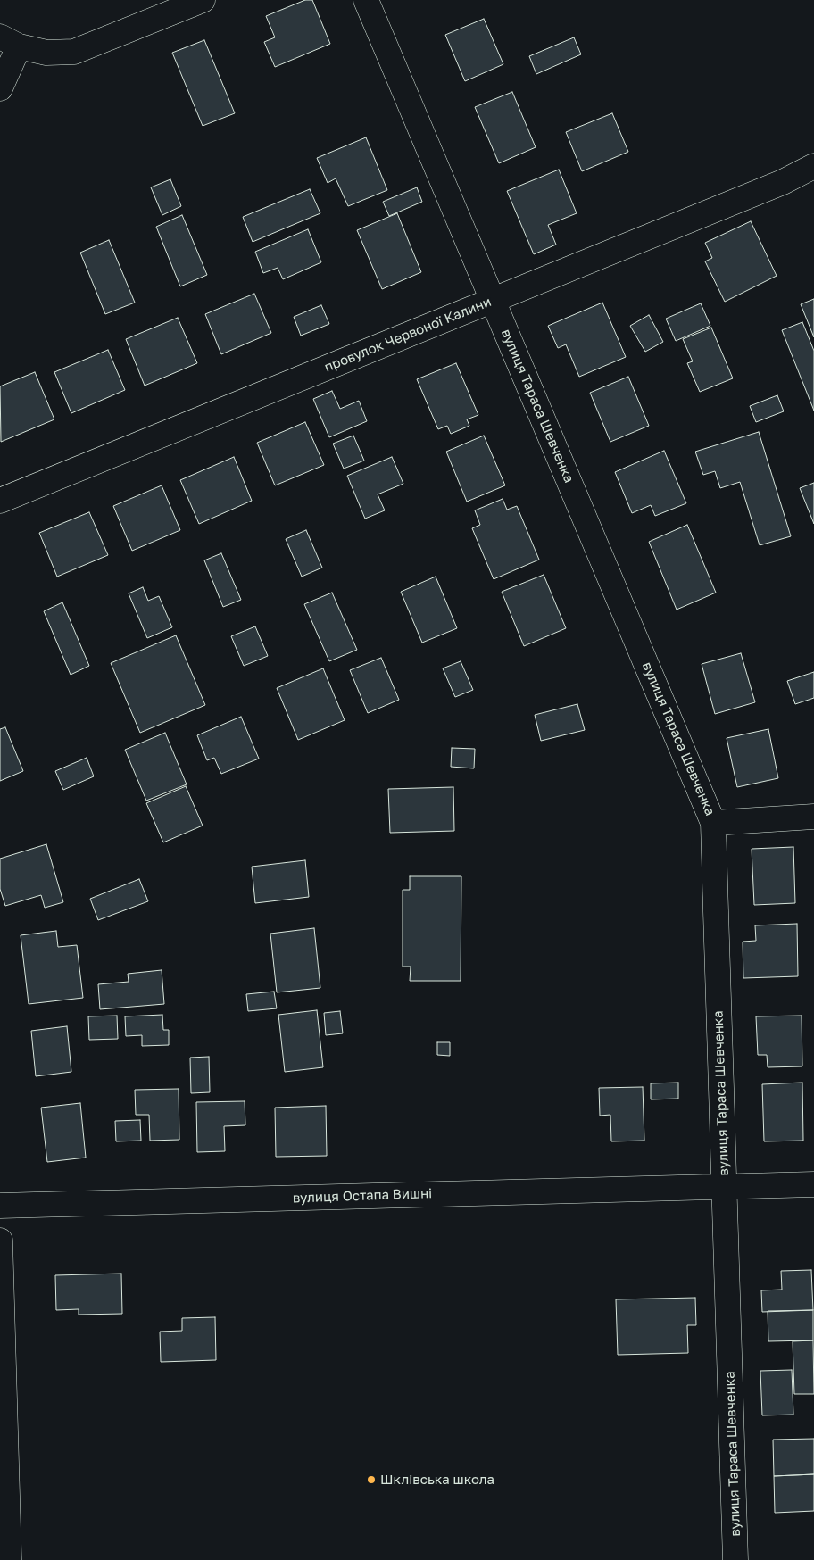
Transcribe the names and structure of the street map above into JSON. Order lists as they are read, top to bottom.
{
  "streets": {
    "street": ["провулок Червоної Калини", "вулиця Тараса Шевченка", "вулиця Остапа Вишні"]
  },
  "crossings": [
    ["провулок Червоної Калини", "вулиця Тараса Шевченка"],
    ["вулиця Тараса Шевченка", "вулиця Остапа Вишні"]
  ],
  "places": ["Шклівська школа"]
}
